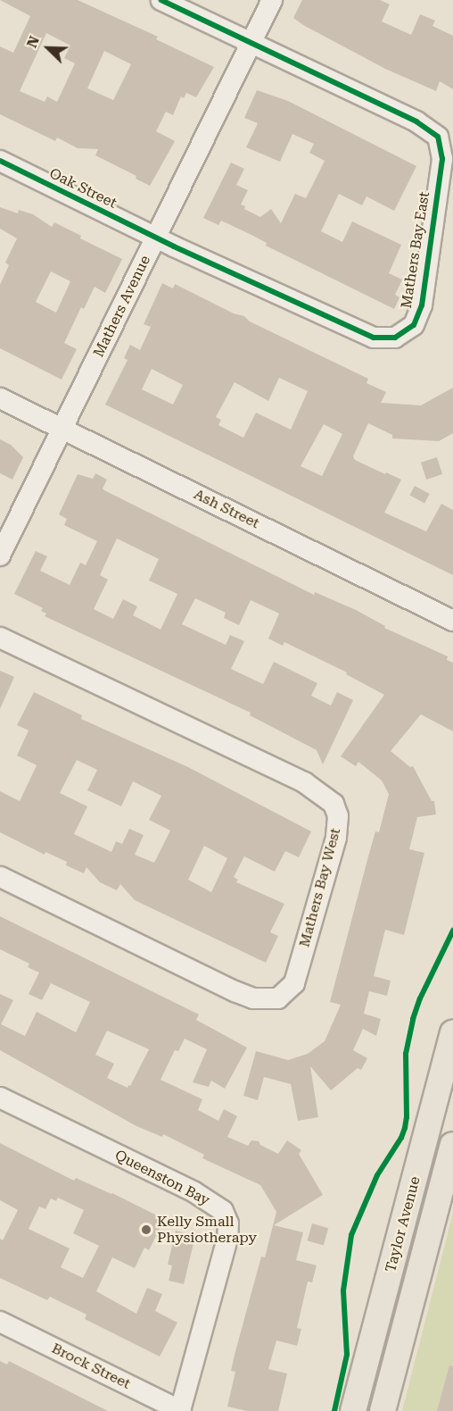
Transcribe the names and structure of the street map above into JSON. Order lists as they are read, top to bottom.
{
  "streets": {
    "main road": ["Taylor Avenue"],
    "street": [
      "Oak Street",
      "Mathers Bay East",
      "Mathers Avenue",
      "Ash Street",
      "Mathers Bay West",
      "Queenston Bay",
      "Brock Street"
    ]
  },
  "crossings": [
    ["Oak Street", "Mathers Bay East"],
    ["Oak Street", "Mathers Avenue"],
    ["Mathers Bay East", "Mathers Avenue"],
    ["Mathers Avenue", "Ash Street"],
    ["Queenston Bay", "Brock Street"]
  ],
  "places": ["Kelly Small Physiotherapy"],
  "north": "top left"
}
